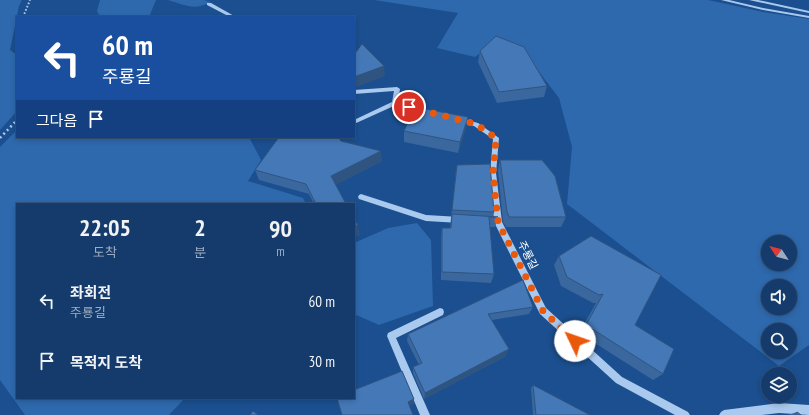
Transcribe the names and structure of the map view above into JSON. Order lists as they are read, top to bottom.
{
  "streets": {
    "street": ["주룡길"]
  },
  "north": "top left",
  "page": {
    "turn": ["60 m", "주룡길"],
    "then": "그다음",
    "eta": [
      "22:05",
      "도착",
      "2",
      "분",
      "90",
      "m"
    ],
    "list": [
      {
        "name": "좌회전",
        "note": "주룡길",
        "value": "60 m"
      },
      {
        "name": "목적지 도착",
        "value": "30 m"
      }
    ]
  }
}
